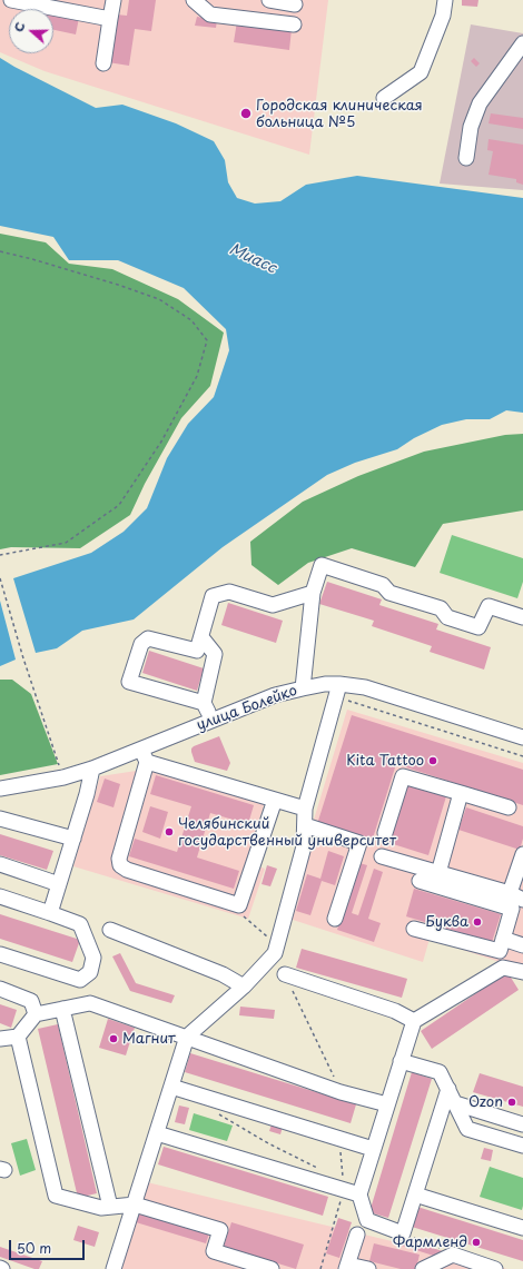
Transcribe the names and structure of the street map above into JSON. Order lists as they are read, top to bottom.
{
  "streets": {
    "street": ["улица Болейко"]
  },
  "water": ["Миасс"],
  "places": [
    "Городская клиническая больница №5",
    "Kita Tattoo",
    "Челябинский государственный университет",
    "Буква",
    "Магнит",
    "Ozon",
    "Фармленд"
  ],
  "scale_bar": "50 m",
  "north": "left"
}
